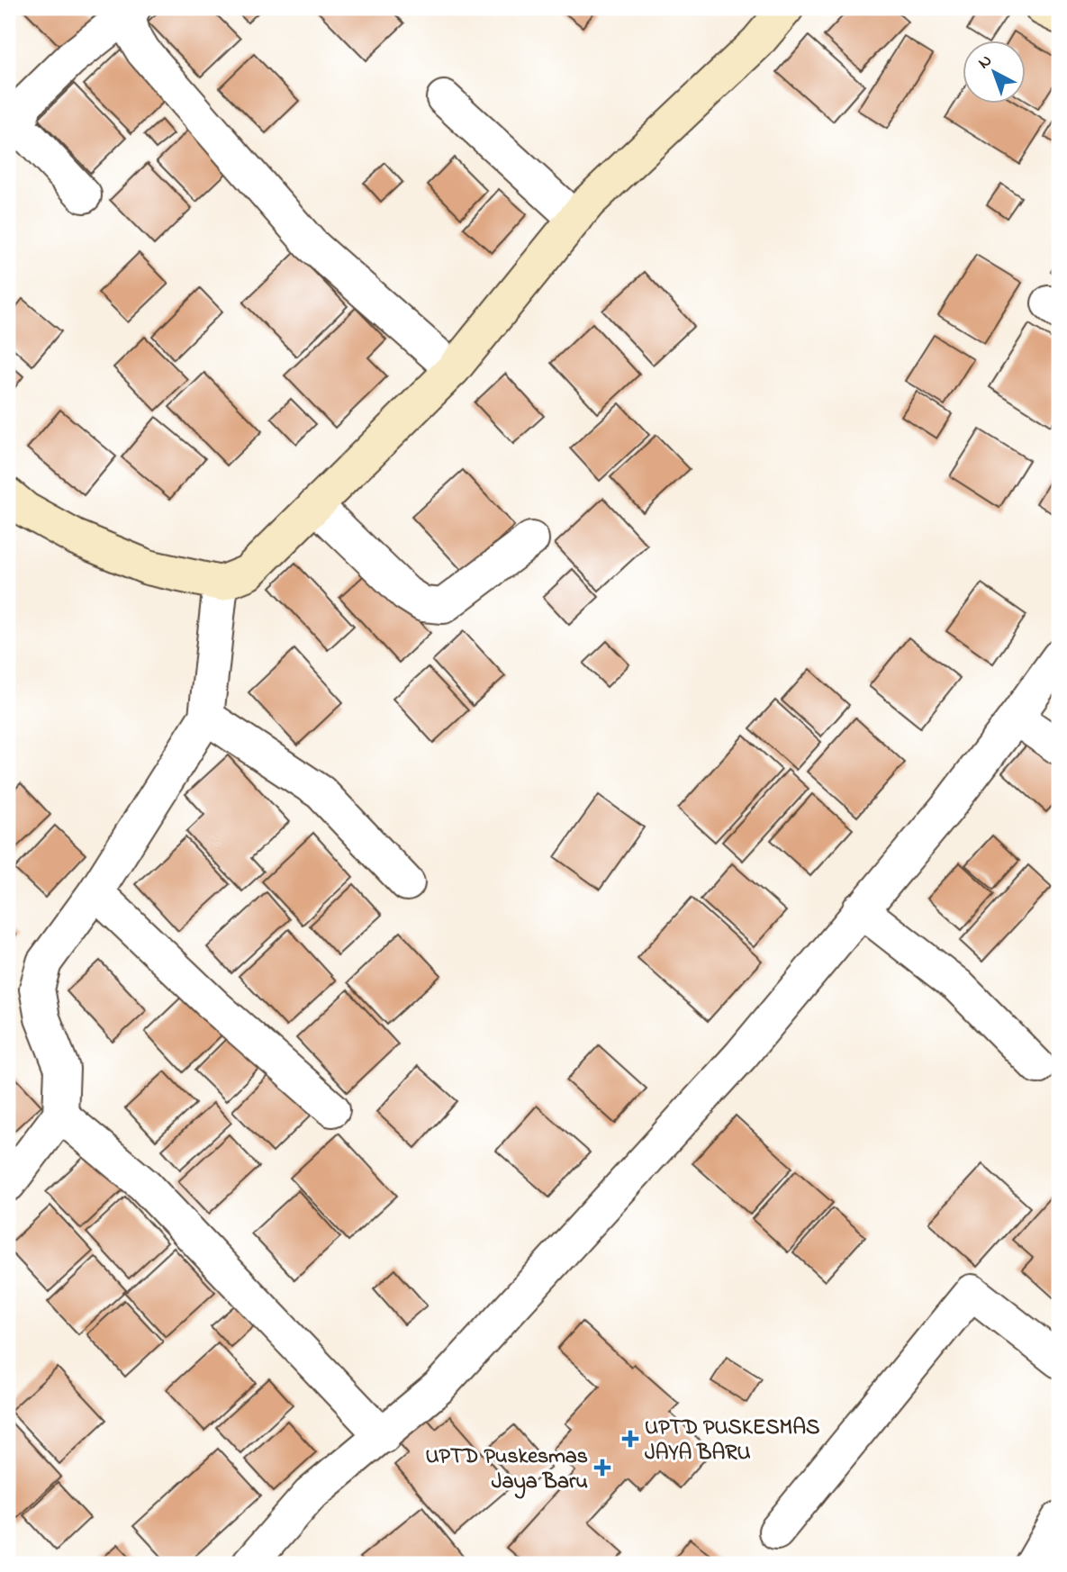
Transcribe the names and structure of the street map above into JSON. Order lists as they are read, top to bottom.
{
  "places": {
    "health": ["UPTD PUSKESMAS JAYA BARU", "UPTD Puskesmas Jaya Baru"]
  },
  "north": "top left"
}
